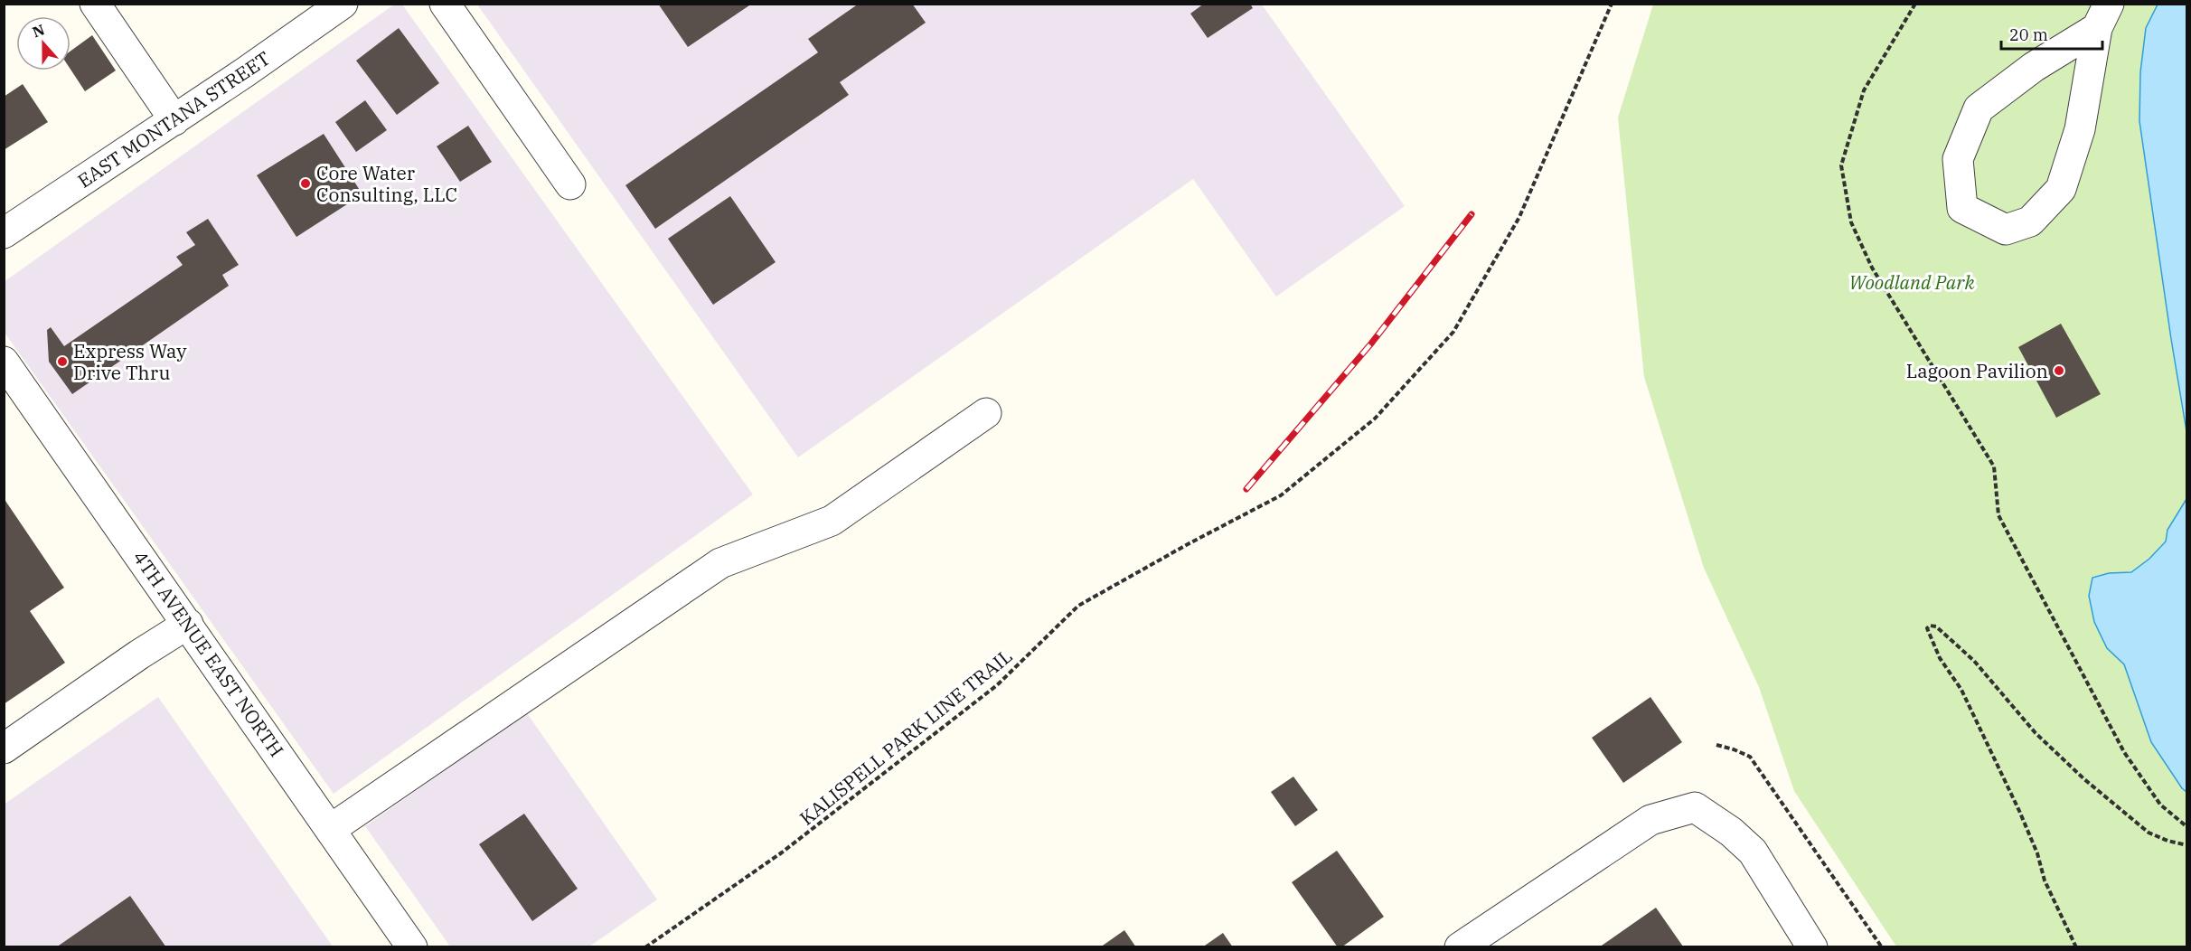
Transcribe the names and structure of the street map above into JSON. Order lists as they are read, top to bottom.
{
  "streets": {
    "street": ["EAST MONTANA STREET", "4TH AVENUE EAST NORTH"],
    "path": ["KALISPELL PARK LINE TRAIL"]
  },
  "parks": ["Woodland Park"],
  "places": ["Core Water Consulting, LLC", "Express Way Drive Thru", "Lagoon Pavilion"],
  "scale_bar": "20 m",
  "north": "top"
}
